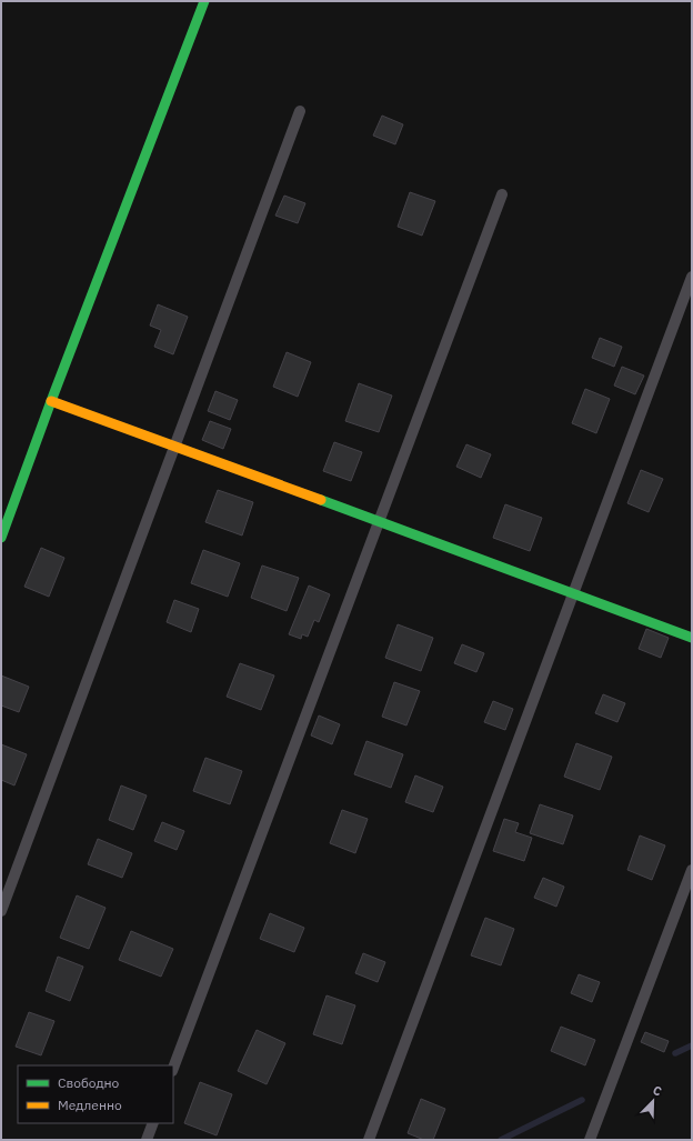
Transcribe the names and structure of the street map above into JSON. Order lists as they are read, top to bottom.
{
  "legend": ["Свободно", "Медленно"],
  "north": "top right"
}
